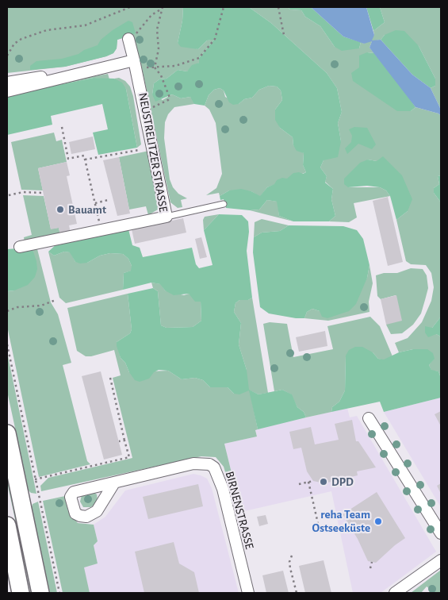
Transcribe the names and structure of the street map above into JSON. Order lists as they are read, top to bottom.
{
  "streets": {
    "street": ["NEUSTRELITZER STRASSE", "BIRNENSTRASSE"]
  },
  "places": ["Bauamt", "DPD", "reha Team Ostseeküste"]
}
